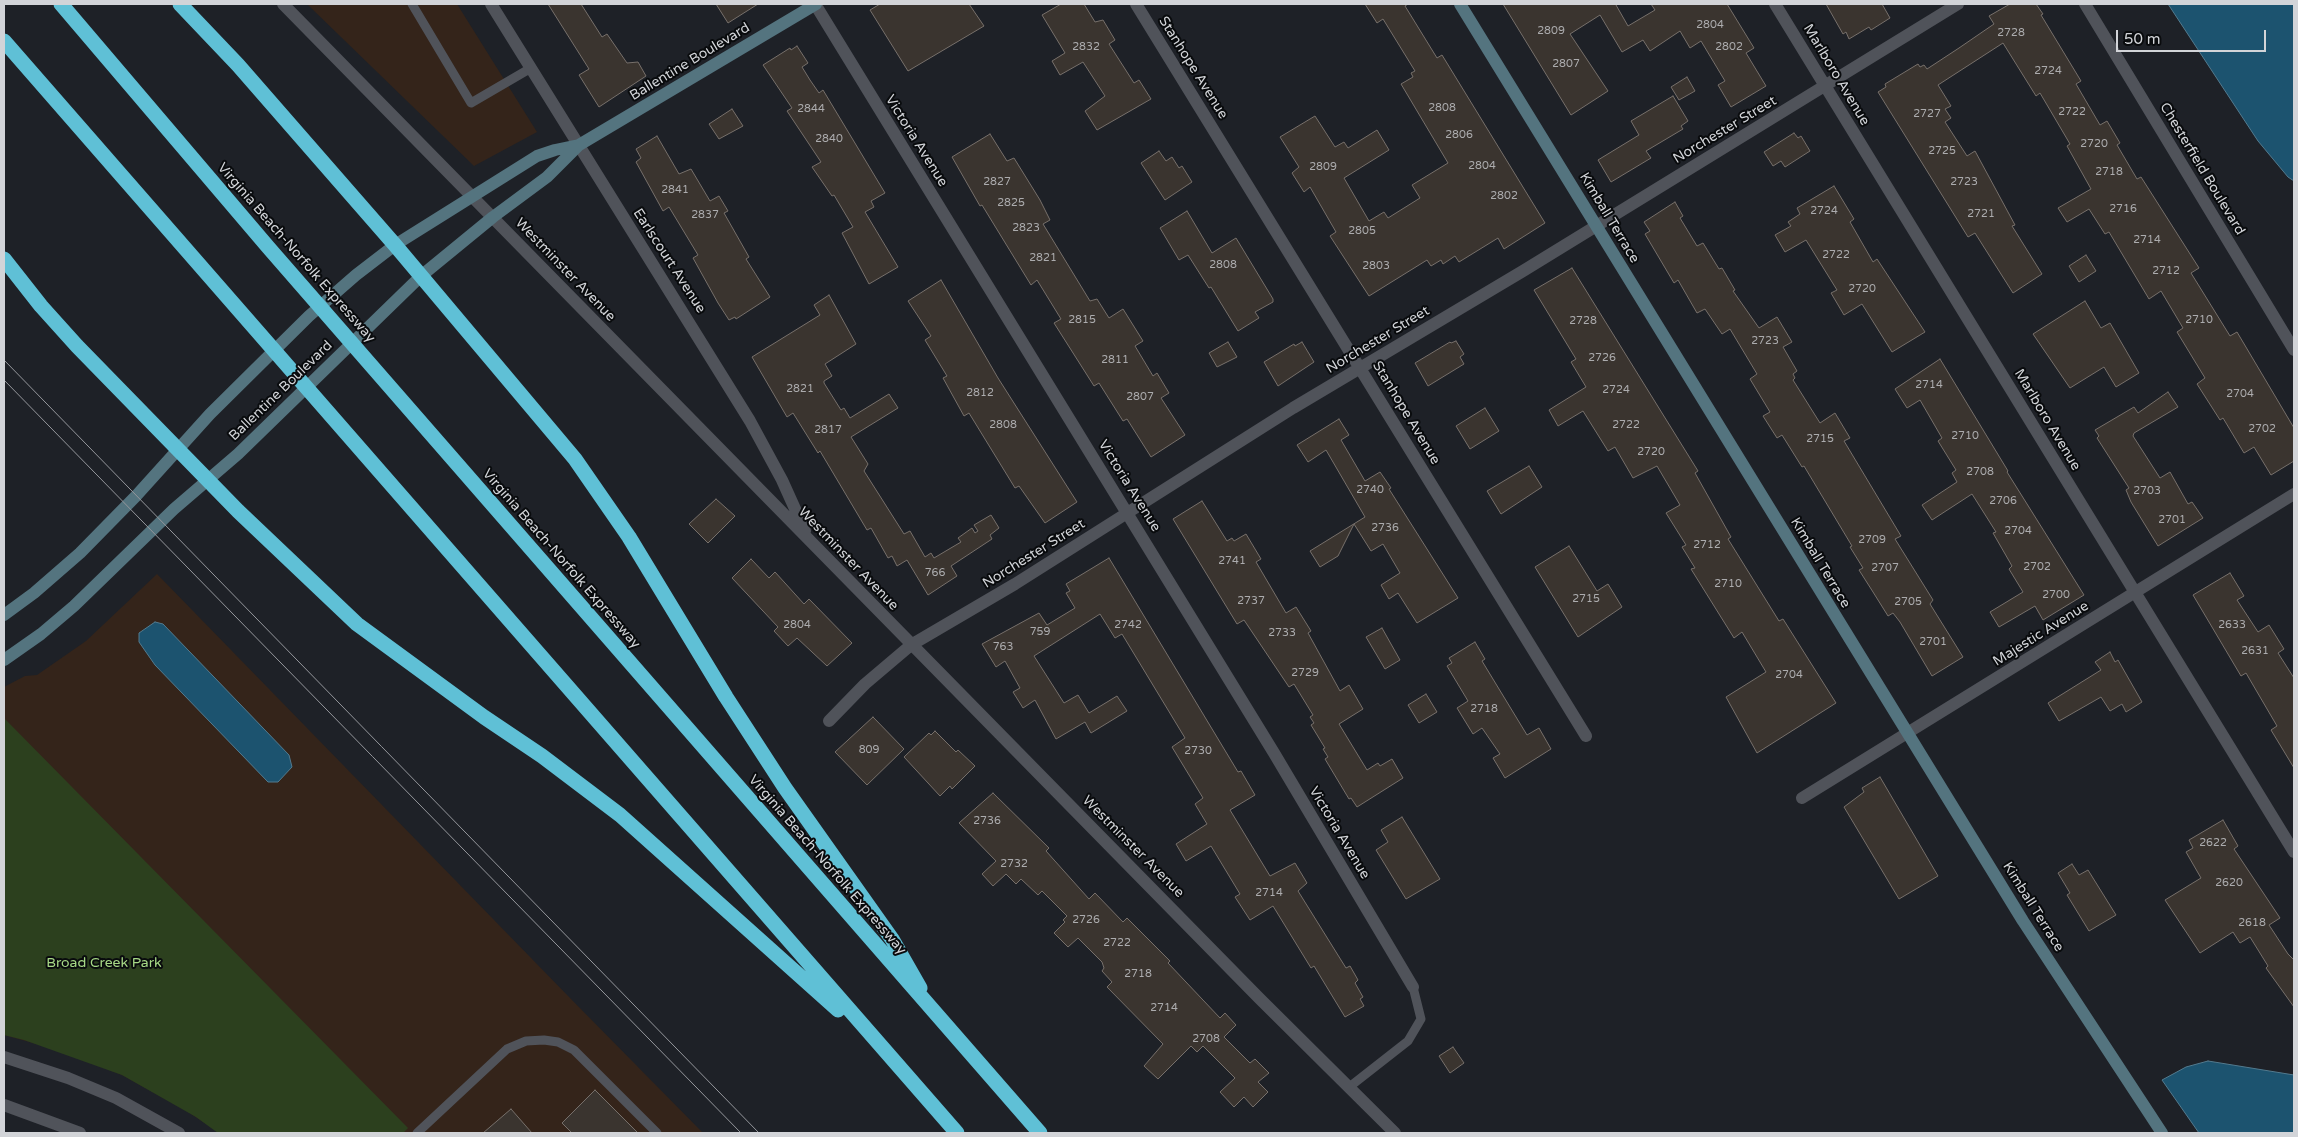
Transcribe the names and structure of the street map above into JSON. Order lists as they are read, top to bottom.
{
  "streets": {
    "highway": ["Virginia Beach-Norfolk Expressway"],
    "street": [
      "Ballentine Boulevard",
      "Stanhope Avenue",
      "Marlboro Avenue",
      "Norchester Street",
      "Victoria Avenue",
      "Chesterfield Boulevard",
      "Kimball Terrace",
      "Earlscourt Avenue",
      "Westminster Avenue",
      "Majestic Avenue"
    ]
  },
  "crossings": [
    ["Ballentine Boulevard", "Victoria Avenue"],
    ["Ballentine Boulevard", "Earlscourt Avenue"],
    ["Ballentine Boulevard", "Westminster Avenue"],
    ["Stanhope Avenue", "Norchester Street"],
    ["Marlboro Avenue", "Norchester Street"],
    ["Marlboro Avenue", "Majestic Avenue"],
    ["Norchester Street", "Victoria Avenue"],
    ["Norchester Street", "Kimball Terrace"],
    ["Norchester Street", "Westminster Avenue"],
    ["Kimball Terrace", "Majestic Avenue"],
    ["Earlscourt Avenue", "Westminster Avenue"]
  ],
  "parks": ["Broad Creek Park"],
  "house_numbers": [
    "2804",
    "2809",
    "2728",
    "2832",
    "2802",
    "2807",
    "2724",
    "2808",
    "2844",
    "2722",
    "2727",
    "2806",
    "2840",
    "2720",
    "2725",
    "2804",
    "2809",
    "2718",
    "2827",
    "2723",
    "2841",
    "2802",
    "2825",
    "2716",
    "2724",
    "2721",
    "2837",
    "2823",
    "2805",
    "2714",
    "2722",
    "2821",
    "2808",
    "2803",
    "2712",
    "2720",
    "2815",
    "2710",
    "2728",
    "2723",
    "2726",
    "2811",
    "2714",
    "2821",
    "2724",
    "2812",
    "2704",
    "2807",
    "2808",
    "2722",
    "2702",
    "2817",
    "2710",
    "2715",
    "2720",
    "2708",
    "2740",
    "2703",
    "2706",
    "2701",
    "2736",
    "2704",
    "2709",
    "2712",
    "2741",
    "2702",
    "2707",
    "766",
    "2710",
    "2700",
    "2715",
    "2737",
    "2705",
    "2804",
    "2742",
    "2633",
    "759",
    "2733",
    "2701",
    "763",
    "2631",
    "2729",
    "2704",
    "2718",
    "809",
    "2730",
    "2736",
    "2622",
    "2732",
    "2620",
    "2714",
    "2726",
    "2618",
    "2722",
    "2718",
    "2714",
    "2708"
  ],
  "scale_bar": "50 m"
}
